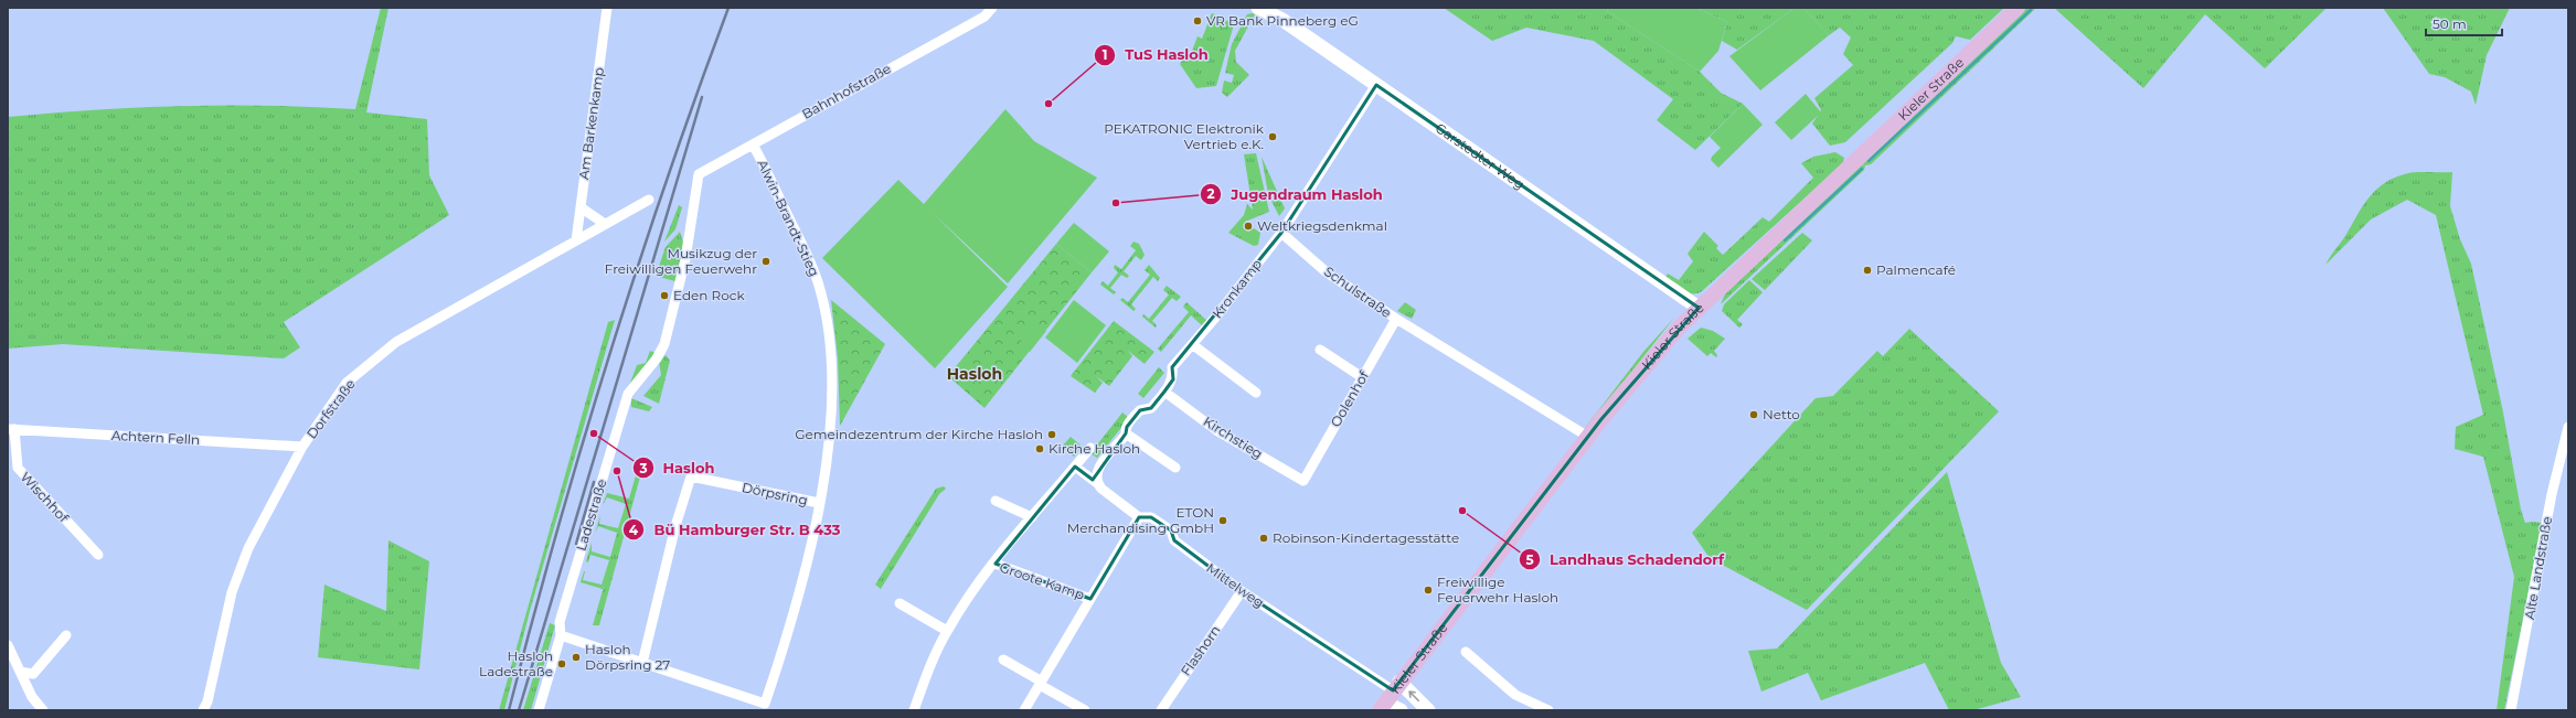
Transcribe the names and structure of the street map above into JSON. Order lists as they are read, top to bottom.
{
  "streets": {
    "main road": ["Kieler Straße", "Garstedter Weg"],
    "street": [
      "Bahnhofstraße",
      "Am Barkenkamp",
      "Alwin-Brandt-Stieg",
      "Kronkamp",
      "Schulstraße",
      "Oolenhof",
      "Dorfstraße",
      "Achtern Felln",
      "Kirchstieg",
      "Dörpsring",
      "Wischhof",
      "Ladestraße",
      "Alte Landstraße",
      "Groote Kamp",
      "Mittelweg",
      "Flashorn"
    ]
  },
  "crossings": [
    ["Kieler Straße", "Garstedter Weg"],
    ["Kieler Straße", "Schulstraße"],
    ["Kieler Straße", "Mittelweg"],
    ["Bahnhofstraße", "Alwin-Brandt-Stieg"],
    ["Bahnhofstraße", "Ladestraße"],
    ["Am Barkenkamp", "Dorfstraße"],
    ["Alwin-Brandt-Stieg", "Dörpsring"],
    ["Kronkamp", "Schulstraße"],
    ["Kronkamp", "Kirchstieg"],
    ["Schulstraße", "Oolenhof"],
    ["Oolenhof", "Kirchstieg"],
    ["Dorfstraße", "Achtern Felln"],
    ["Achtern Felln", "Wischhof"],
    ["Dörpsring", "Ladestraße"],
    ["Groote Kamp", "Mittelweg"],
    ["Mittelweg", "Flashorn"]
  ],
  "districts": ["Hasloh"],
  "places": [
    "VR Bank Pinneberg eG",
    "TuS Hasloh",
    "PEKATRONIC Elektronik Vertrieb e.K.",
    "Jugendraum Hasloh",
    "Weltkriegsdenkmal",
    "Musikzug der Freiwilligen Feuerwehr",
    "Palmencafé",
    "Eden Rock",
    "Netto",
    "Hasloh",
    "Gemeindezentrum der Kirche Hasloh",
    "Kirche Hasloh",
    "Bü Hamburger Str. B 433",
    "Landhaus Schadendorf",
    "ETON Merchandising GmbH",
    "Robinson-Kindertagesstätte",
    "Freiwillige Feuerwehr Hasloh",
    "Hasloh Dörpsring 27",
    "Hasloh Ladestraße"
  ],
  "scale_bar": "50 m"
}
